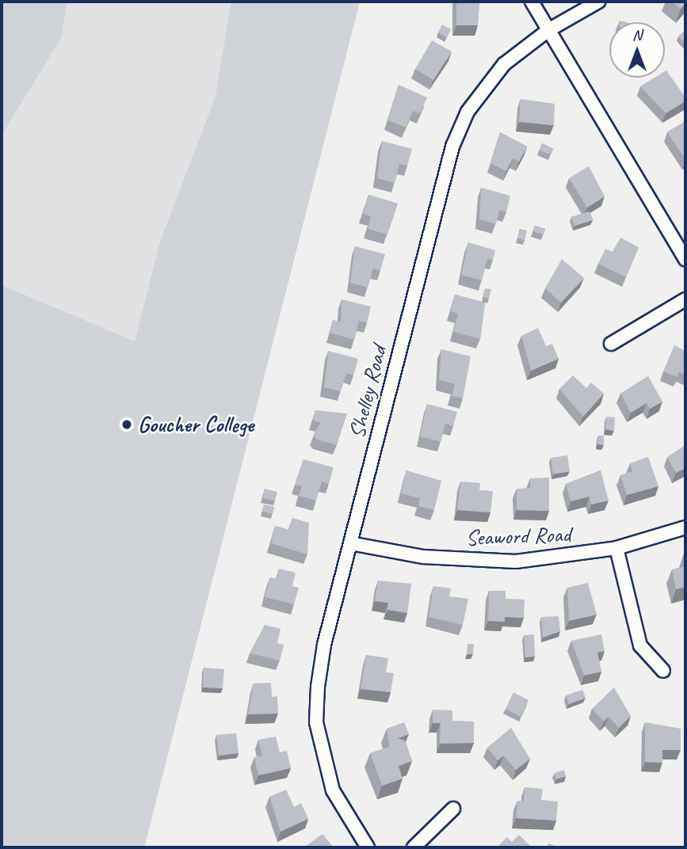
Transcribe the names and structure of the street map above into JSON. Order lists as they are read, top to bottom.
{
  "streets": {
    "street": ["Shelley Road", "Seaword Road"]
  },
  "crossings": [
    ["Shelley Road", "Seaword Road"]
  ],
  "places": ["Goucher College"],
  "north": "top"
}
